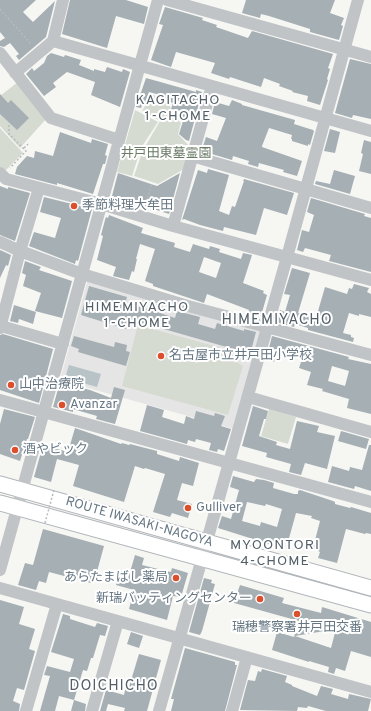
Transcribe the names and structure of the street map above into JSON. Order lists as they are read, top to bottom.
{
  "streets": {
    "main road": ["ROUTE IWASAKI-NAGOYA"]
  },
  "districts": [
    "KAGITACHO 1-CHOME",
    "HIMEMIYACHO 1-CHOME",
    "HIMEMIYACHO",
    "MYOONTORI 4-CHOME",
    "DOICHICHO"
  ],
  "parks": ["井戸田東墓霊園"],
  "places": [
    "季節料理大牟田",
    "名古屋市立井戸田小学校",
    "山中治療院",
    "Avanzar",
    "酒やビック",
    "Gulliver",
    "あらたまばし薬局",
    "新瑞バッティングセンター",
    "瑞穂警察署井戸田交番"
  ]
}
